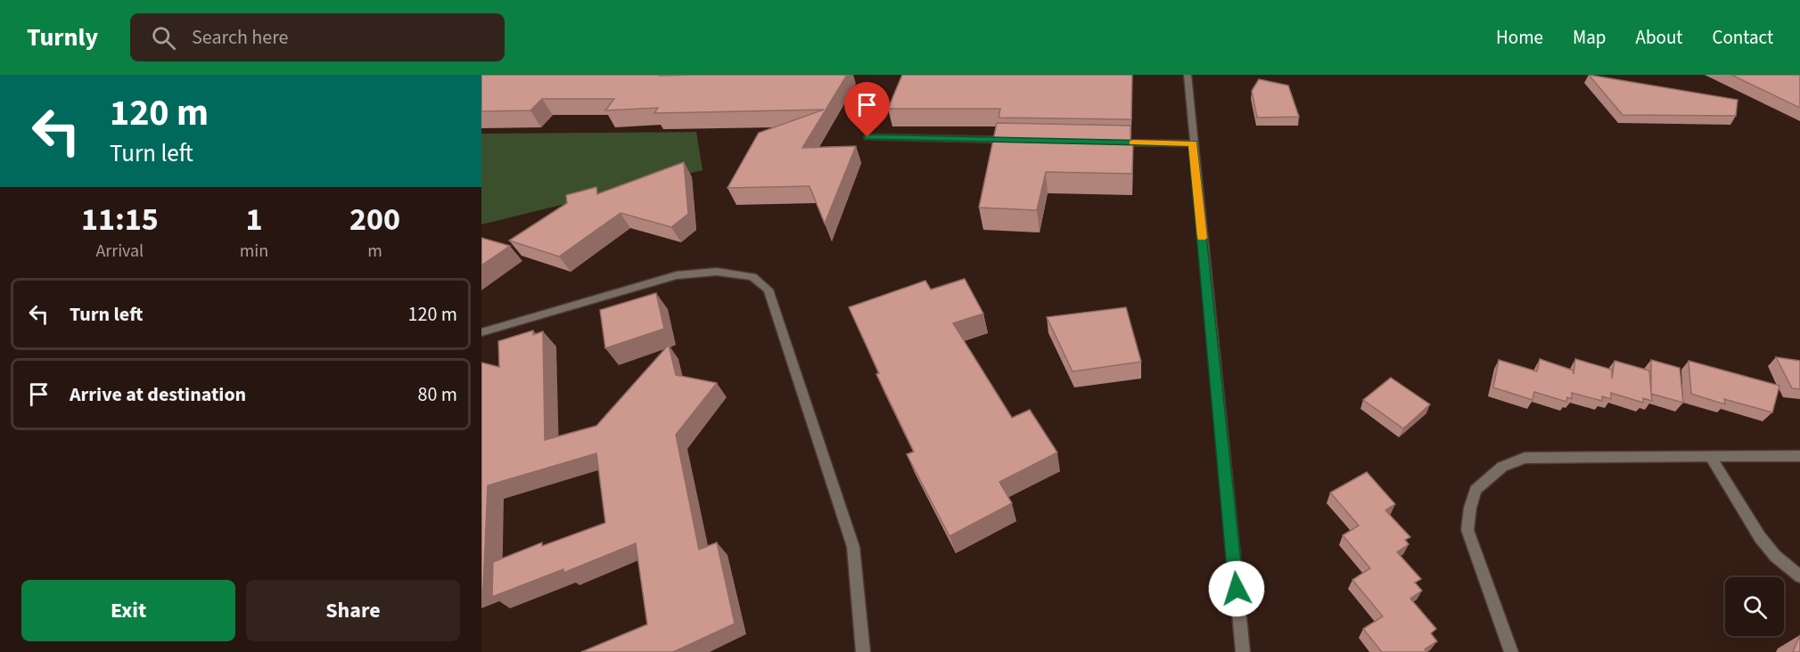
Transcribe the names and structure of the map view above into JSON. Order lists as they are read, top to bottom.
{
  "page": {
    "header": "Turnly",
    "search": "Search here",
    "nav": [
      "Home",
      "Map",
      "About",
      "Contact"
    ],
    "turn": ["120 m", "Turn left"],
    "eta": [
      "11:15",
      "Arrival",
      "1",
      "min",
      "200",
      "m"
    ],
    "list": [
      {
        "name": "Turn left",
        "value": "120 m"
      },
      {
        "name": "Arrive at destination",
        "value": "80 m"
      }
    ],
    "buttons": ["Exit", "Share"]
  }
}
